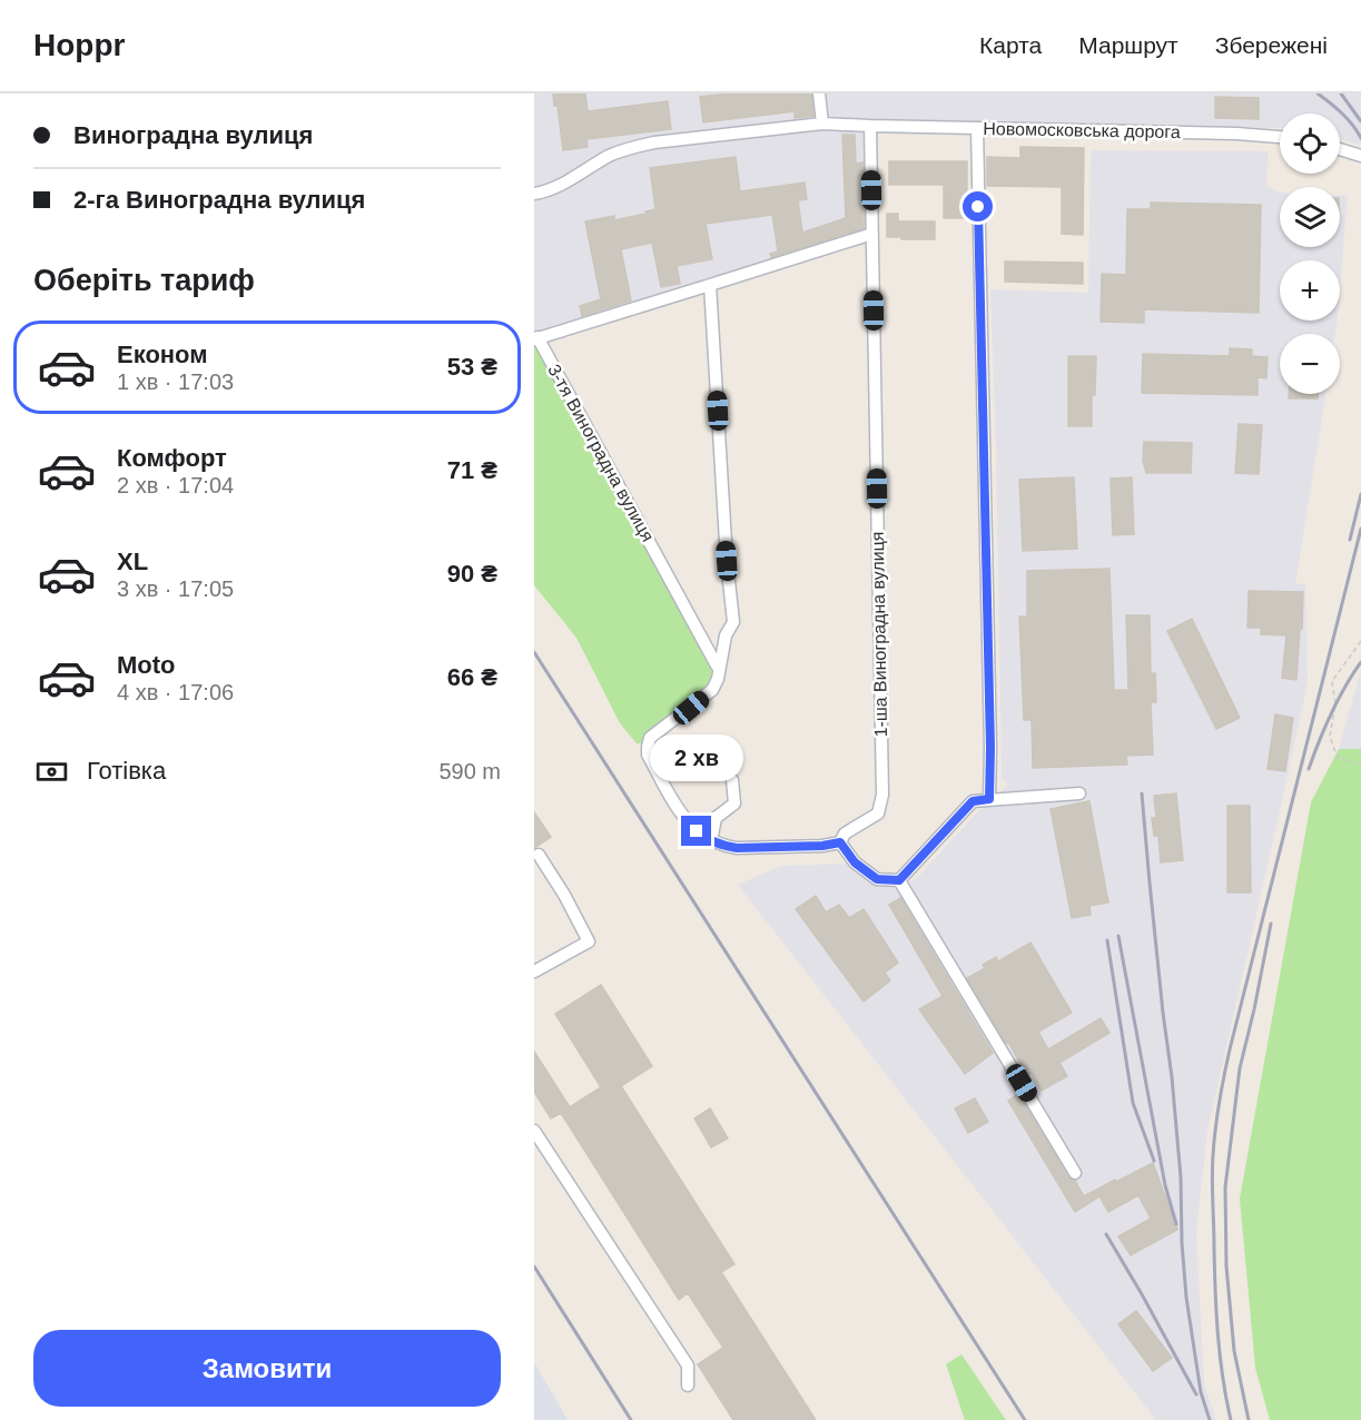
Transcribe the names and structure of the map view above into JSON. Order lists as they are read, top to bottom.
{
  "streets": {
    "street": ["Новомосковська дорога", "3-тя Виноградна вулиця", "1-ша Виноградна вулиця"]
  },
  "crossings": [
    ["Новомосковська дорога", "1-ша Виноградна вулиця"],
    ["3-тя Виноградна вулиця", "1-ша Виноградна вулиця"]
  ],
  "page": {
    "header": "Hoppr",
    "nav": ["Карта", "Маршрут", "Збережені"],
    "banner": ["Виноградна вулиця", "2-га Виноградна вулиця"],
    "map_buttons": ["+", "−"],
    "heading": "Оберіть тариф",
    "list": [
      {
        "name": "Економ",
        "note": "1 хв · 17:03",
        "value": "53 ₴"
      },
      {
        "name": "Комфорт",
        "note": "2 хв · 17:04",
        "value": "71 ₴"
      },
      {
        "name": "XL",
        "note": "3 хв · 17:05",
        "value": "90 ₴"
      },
      {
        "name": "Moto",
        "note": "4 хв · 17:06",
        "value": "66 ₴"
      }
    ],
    "pay": ["Готівка", "590 m"],
    "bubble": "2 хв",
    "buttons": "Замовити"
  }
}
